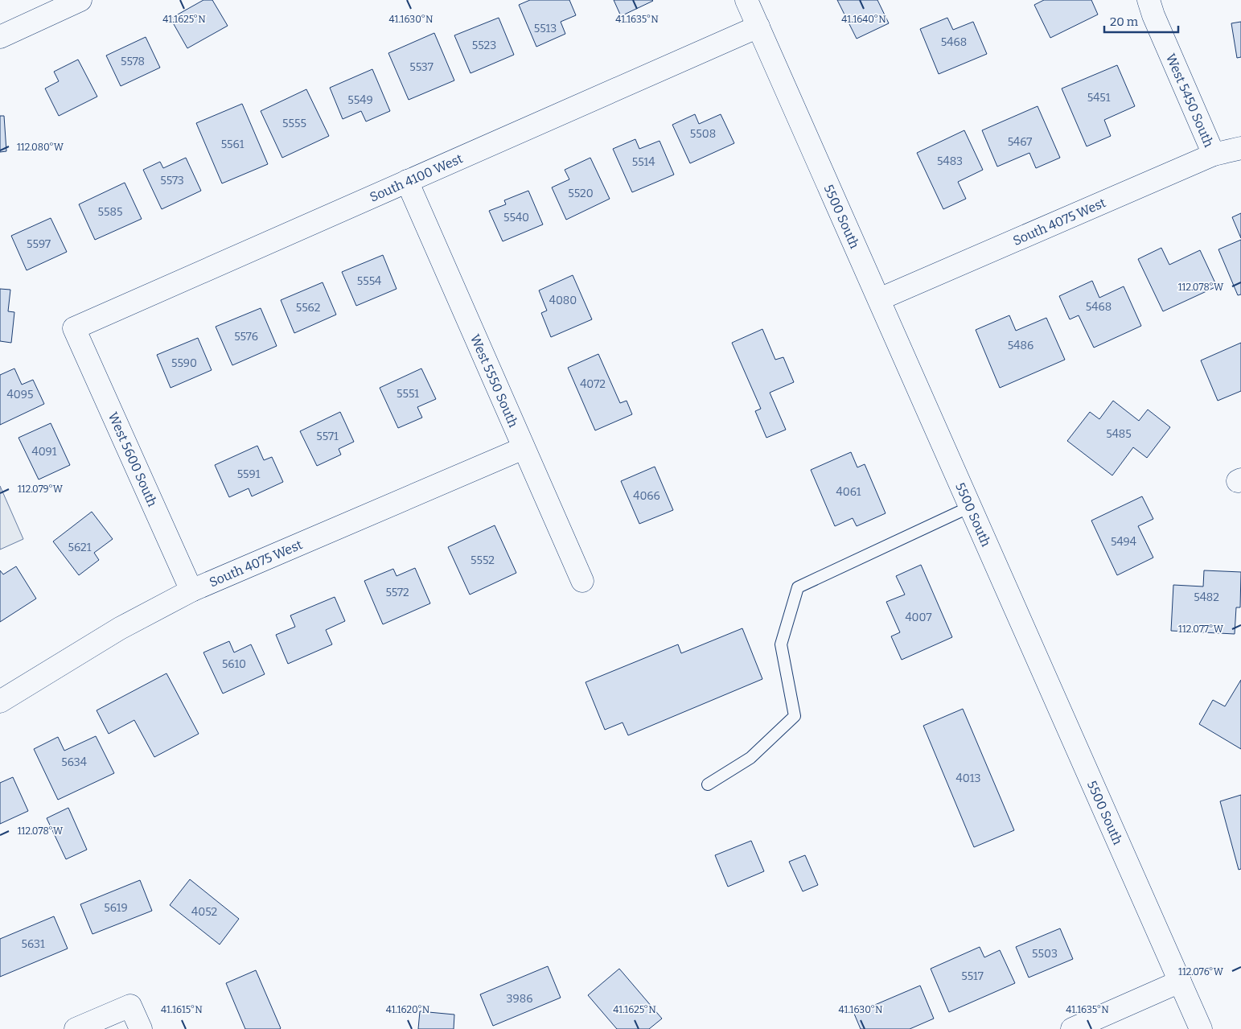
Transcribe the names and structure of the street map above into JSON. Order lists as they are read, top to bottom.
{
  "streets": {
    "street": [
      "West 5450 South",
      "South 4100 West",
      "5500 South",
      "South 4075 West",
      "West 5550 South",
      "West 5600 South"
    ]
  },
  "crossings": [
    ["West 5450 South", "South 4075 West"],
    ["South 4100 West", "5500 South"],
    ["South 4100 West", "West 5550 South"],
    ["South 4100 West", "West 5600 South"],
    ["5500 South", "South 4075 West"],
    ["South 4075 West", "West 5550 South"],
    ["South 4075 West", "West 5600 South"]
  ],
  "house_numbers": [
    "5513",
    "5468",
    "5523",
    "5578",
    "5537",
    "5451",
    "5549",
    "5555",
    "5508",
    "5467",
    "5561",
    "5483",
    "5514",
    "5573",
    "5520",
    "5585",
    "5540",
    "5597",
    "5554",
    "4080",
    "5468",
    "5562",
    "5576",
    "5486",
    "5590",
    "4072",
    "5551",
    "4095",
    "5485",
    "5571",
    "4091",
    "5591",
    "4061",
    "4066",
    "5494",
    "5621",
    "5552",
    "5572",
    "5482",
    "4007",
    "5610",
    "5634",
    "4013",
    "5619",
    "4052",
    "5631",
    "5503",
    "5517",
    "3986"
  ],
  "scale_bar": "20 m",
  "coordinates": [
    "41.1630°N",
    "41.1640°N",
    "41.1625°N",
    "41.1635°N",
    "112.080°W",
    "112.078°W",
    "112.079°W",
    "112.077°W",
    "112.076°W",
    "41.1615°N",
    "41.1620°N"
  ]
}
